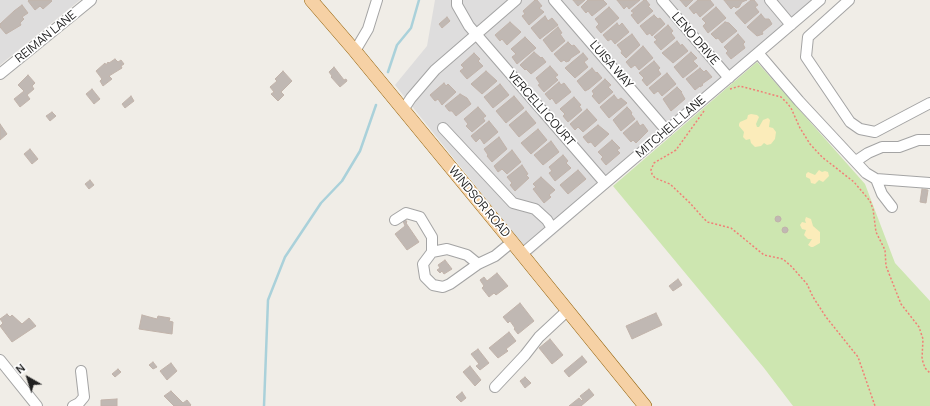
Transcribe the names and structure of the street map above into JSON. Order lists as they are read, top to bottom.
{
  "streets": {
    "main road": ["WINDSOR ROAD"],
    "street": [
      "REIMAN LANE",
      "LENO DRIVE",
      "LUISA WAY",
      "VERCELLI COURT",
      "MITCHELL LANE"
    ]
  },
  "crossings": [
    ["LENO DRIVE", "MITCHELL LANE"],
    ["LUISA WAY", "MITCHELL LANE"],
    ["VERCELLI COURT", "MITCHELL LANE"],
    ["MITCHELL LANE", "WINDSOR ROAD"]
  ],
  "north": "top left"
}
